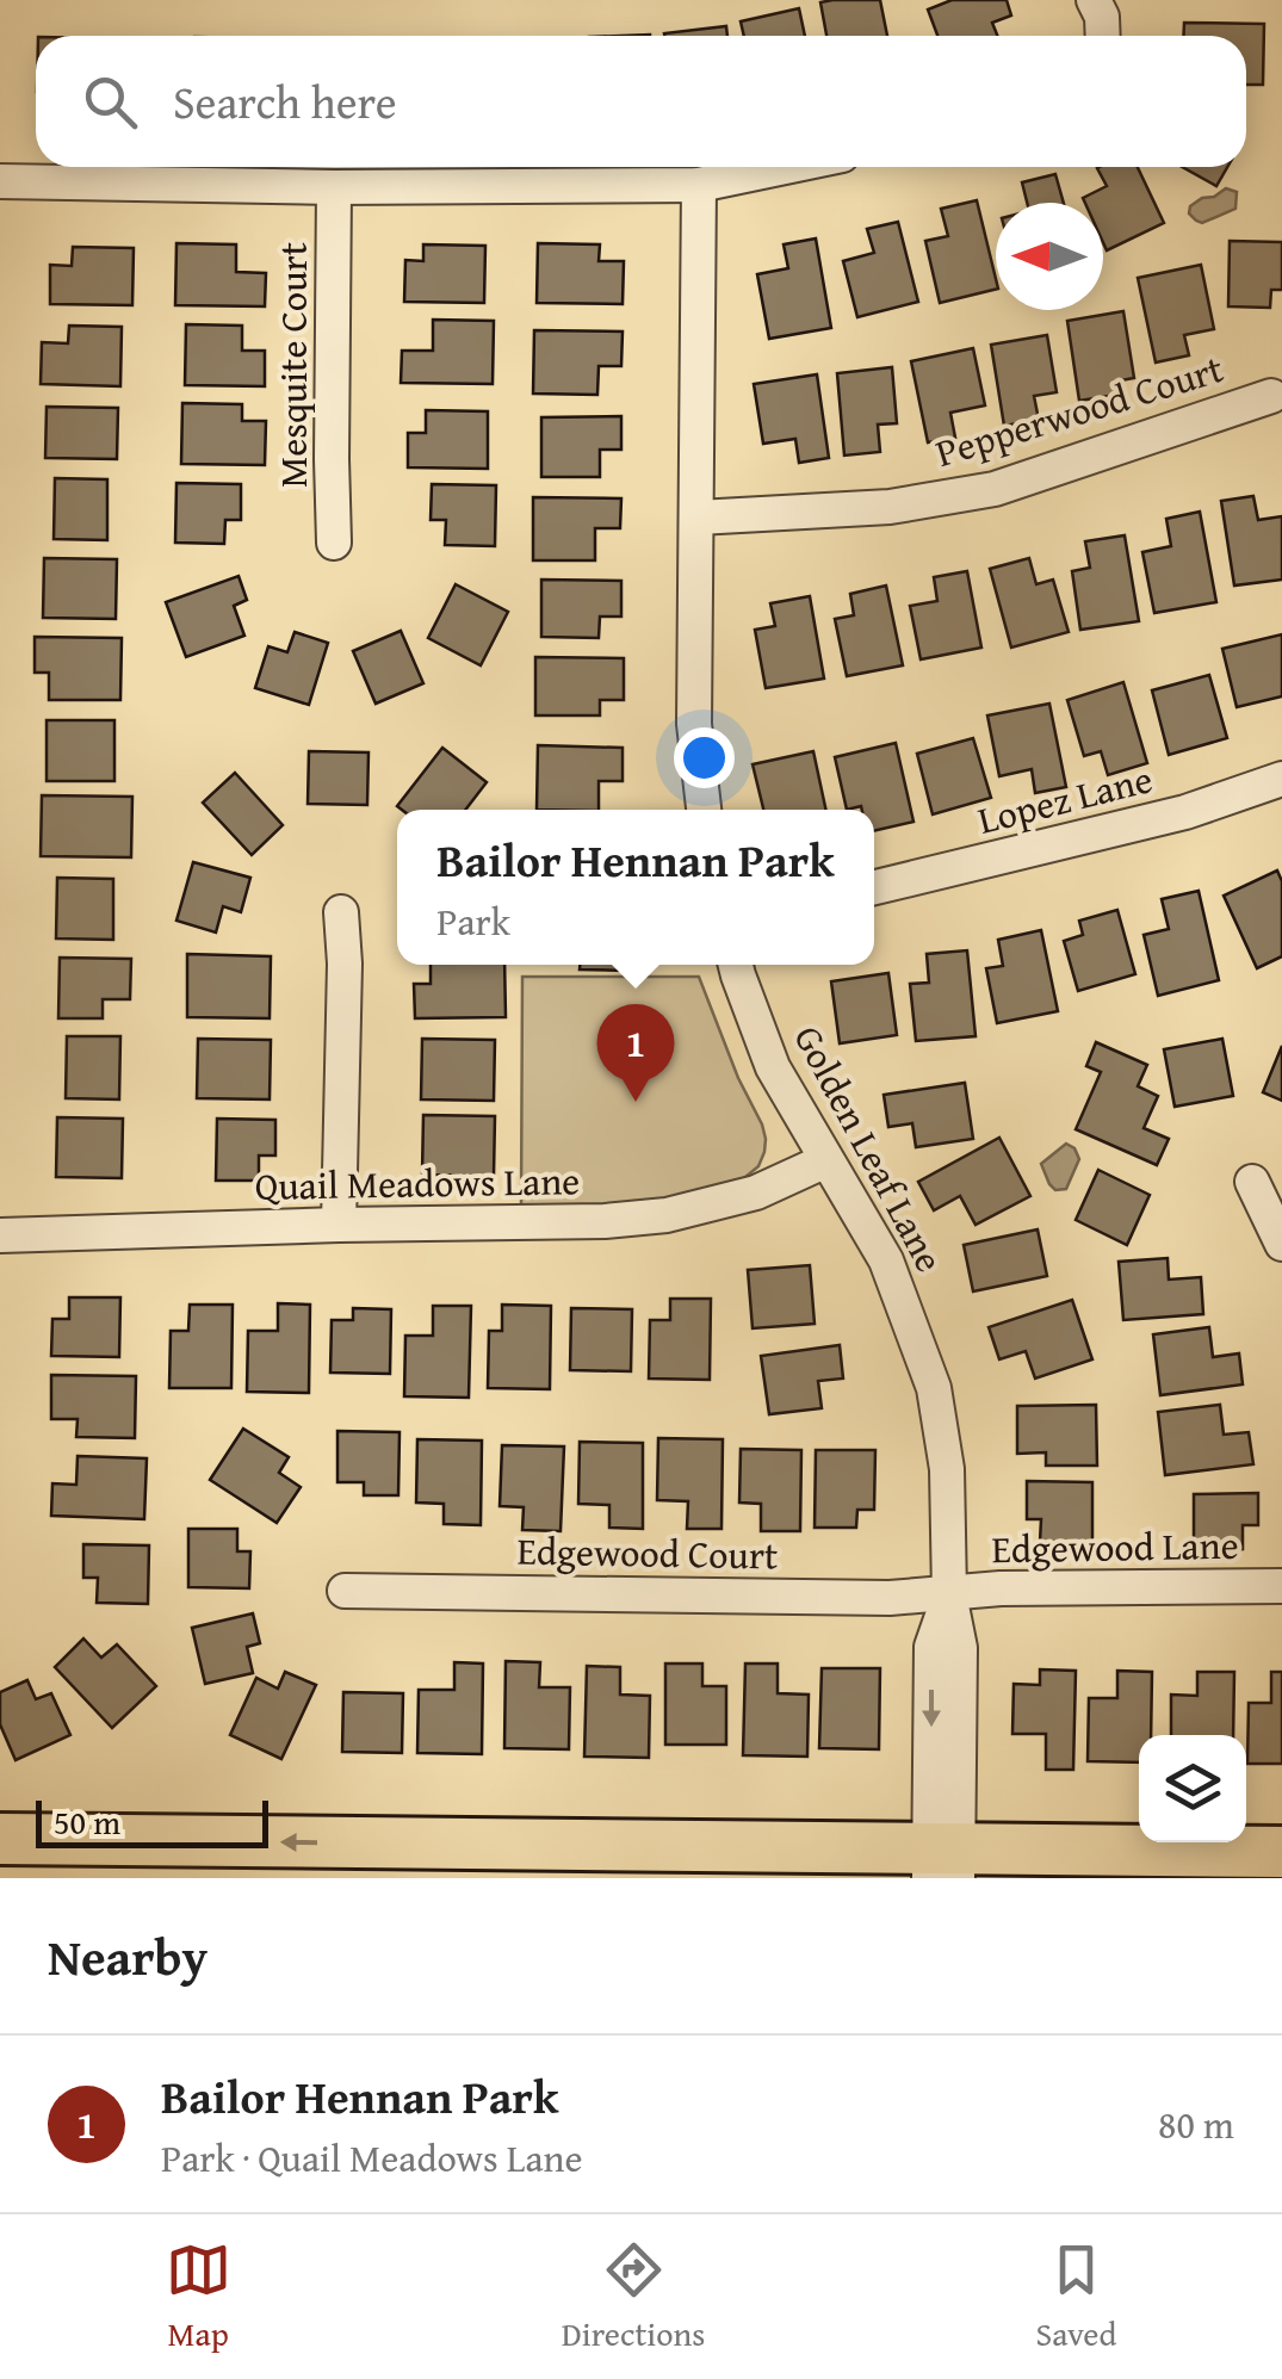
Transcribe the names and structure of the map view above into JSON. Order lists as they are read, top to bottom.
{
  "streets": {
    "street": [
      "Mesquite Court",
      "Pepperwood Court",
      "Lopez Lane",
      "Golden Leaf Lane",
      "Quail Meadows Lane",
      "Edgewood Lane",
      "Edgewood Court"
    ]
  },
  "crossings": [
    ["Golden Leaf Lane", "Quail Meadows Lane"],
    ["Golden Leaf Lane", "Edgewood Lane"],
    ["Golden Leaf Lane", "Edgewood Court"],
    ["Edgewood Lane", "Edgewood Court"]
  ],
  "scale_bar": "50 m",
  "north": "left",
  "page": {
    "search": "Search here",
    "popup": ["Bailor Hennan Park", "Park"],
    "pins": "1",
    "scale": "50 m",
    "heading": "Nearby",
    "list": [
      {
        "mark": "1",
        "name": "Bailor Hennan Park",
        "note": "Park · Quail Meadows Lane",
        "value": "80 m"
      }
    ],
    "nav": ["Map", "Directions", "Saved"]
  }
}
